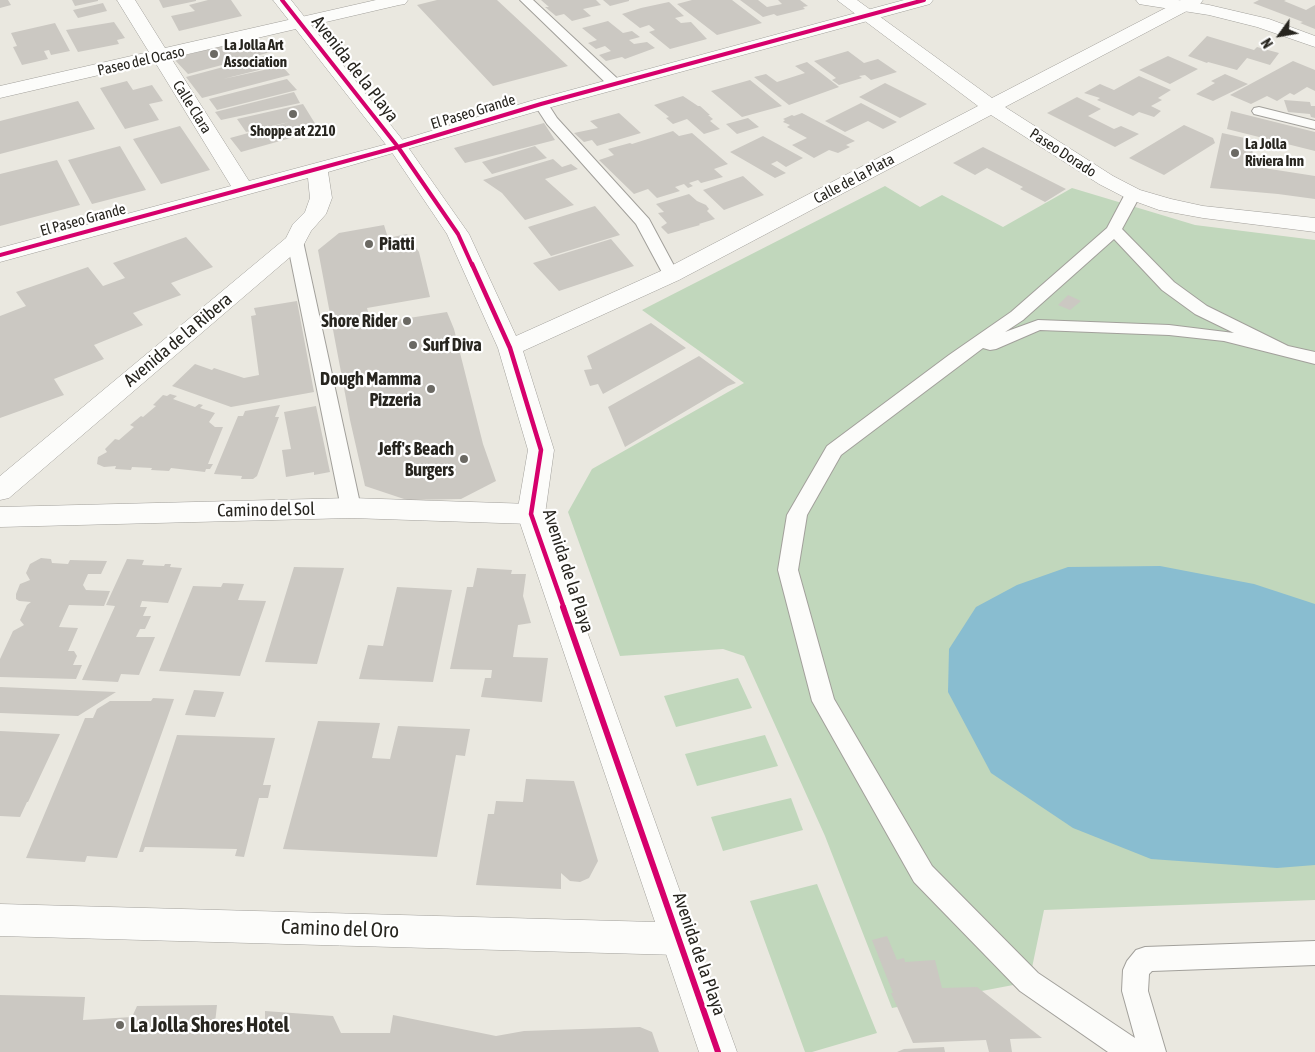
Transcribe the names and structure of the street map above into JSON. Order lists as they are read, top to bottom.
{
  "streets": {
    "street": [
      "Paseo del Ocaso",
      "Avenida de la Playa",
      "Calle Clara",
      "El Paseo Grande",
      "Paseo Dorado",
      "Calle de la Plata",
      "Avenida de la Ribera",
      "Camino del Sol",
      "Camino del Oro"
    ]
  },
  "crossings": [
    ["Paseo del Ocaso", "Avenida de la Playa"],
    ["Paseo del Ocaso", "Calle Clara"],
    ["Avenida de la Playa", "El Paseo Grande"],
    ["Avenida de la Playa", "Calle de la Plata"],
    ["Avenida de la Playa", "Camino del Sol"],
    ["Avenida de la Playa", "Camino del Oro"],
    ["Calle Clara", "El Paseo Grande"],
    ["El Paseo Grande", "Paseo Dorado"],
    ["El Paseo Grande", "Avenida de la Ribera"],
    ["Paseo Dorado", "Calle de la Plata"]
  ],
  "places": [
    "La Jolla Art Association",
    "Shoppe at 2210",
    "La Jolla Riviera Inn",
    "Piatti",
    "Shore Rider",
    "Surf Diva",
    "Dough Mamma Pizzeria",
    "Jeff's Beach Burgers",
    "La Jolla Shores Hotel"
  ],
  "north": "bottom left"
}
